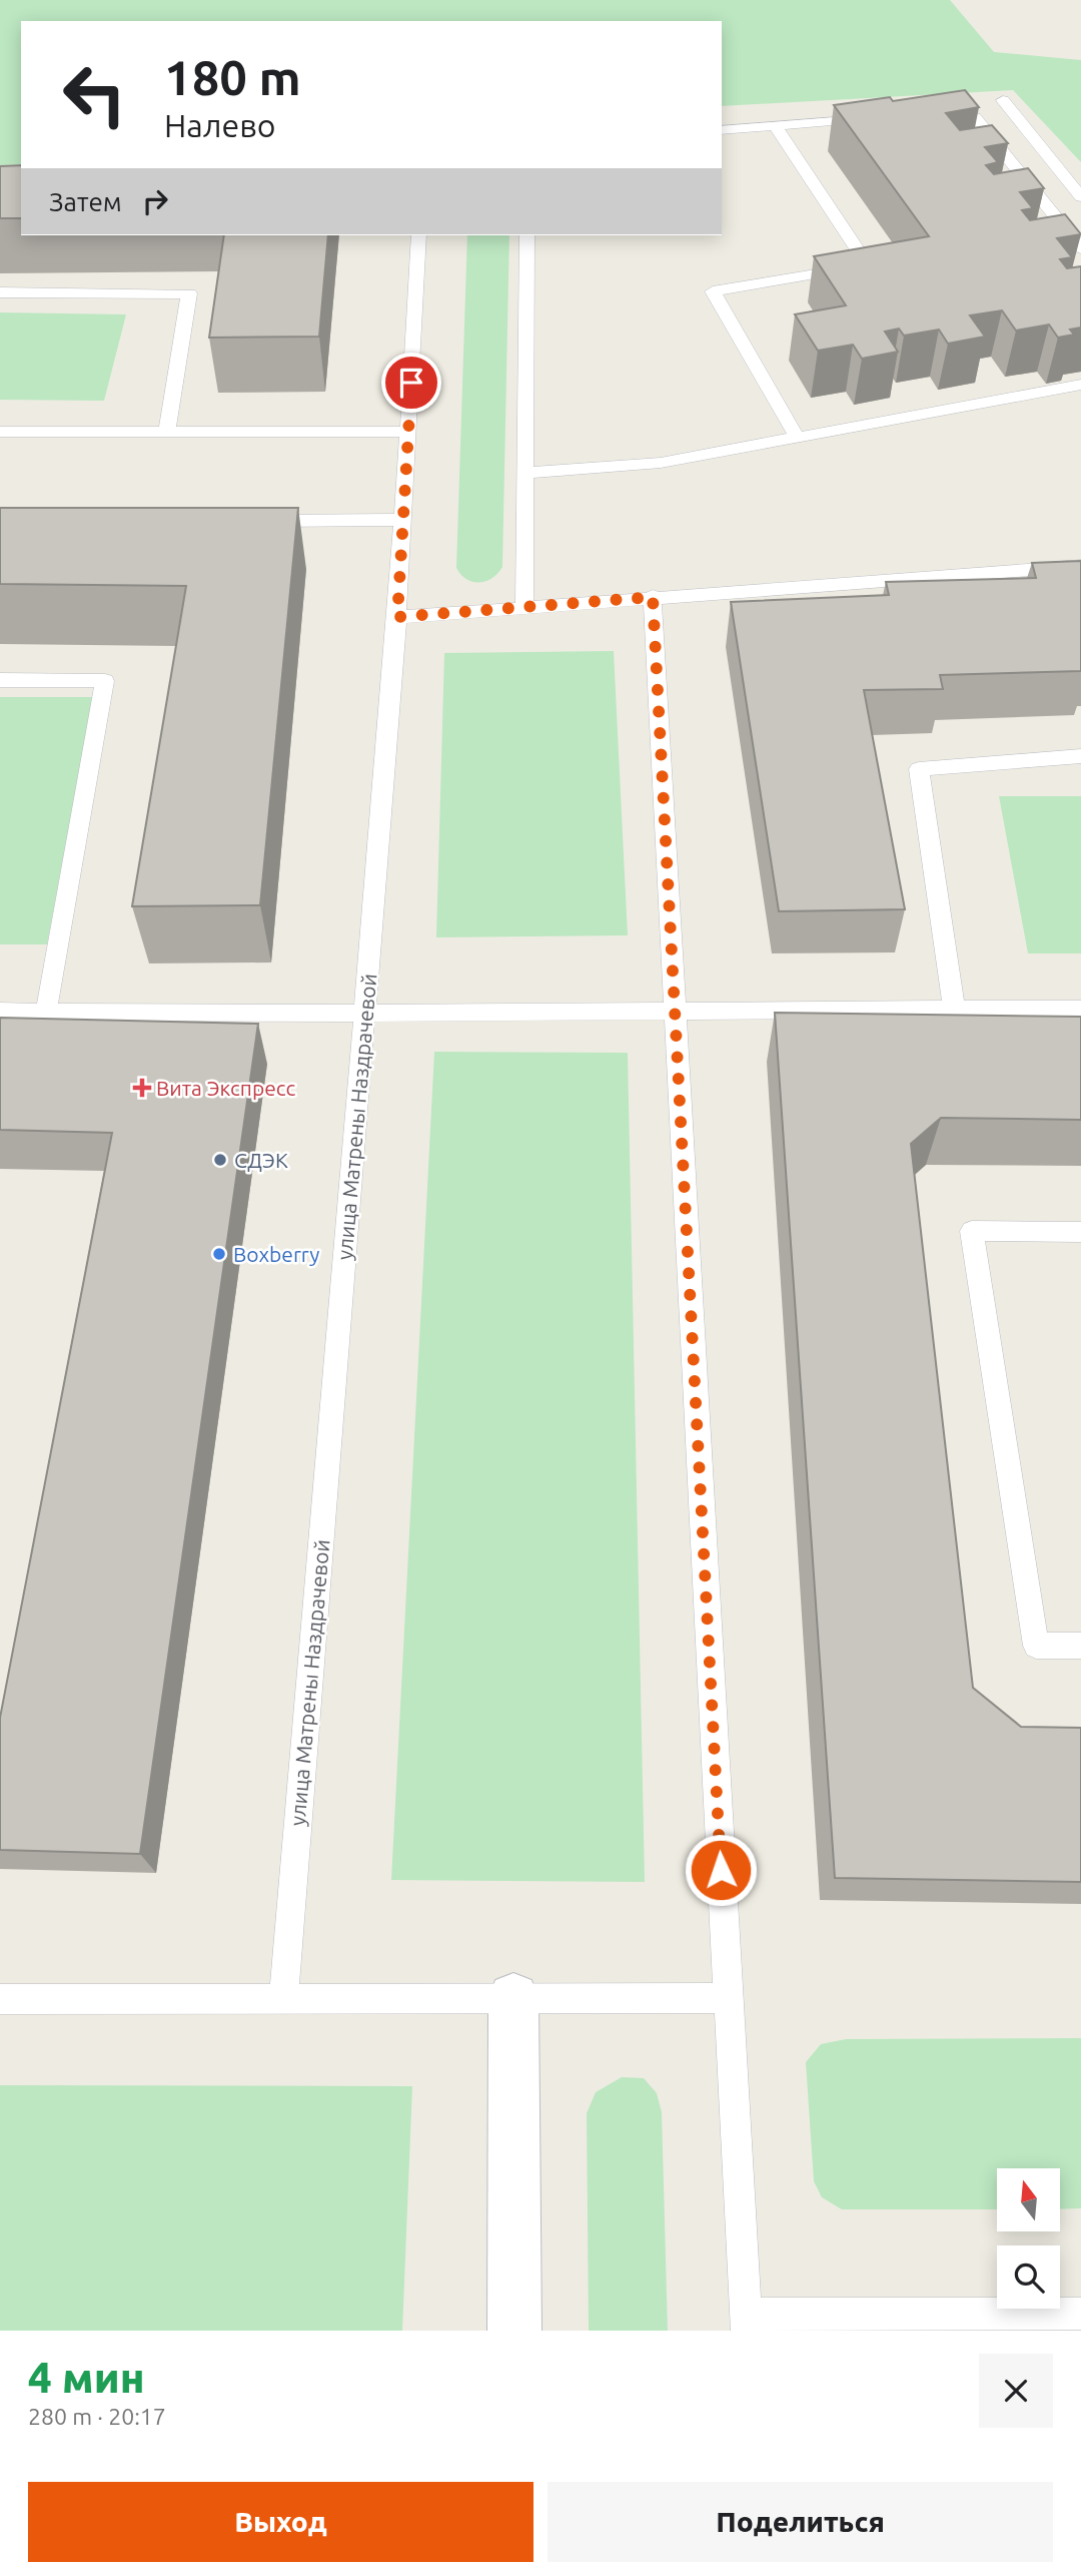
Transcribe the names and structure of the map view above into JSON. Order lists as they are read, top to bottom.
{
  "streets": {
    "lane": ["улица Матрены Наздрачевой"]
  },
  "places": {
    "health": ["Вита Экспресс"],
    "other": ["СДЭК", "Boxberry"]
  },
  "north": "top",
  "page": {
    "turn": ["180 m", "Налево"],
    "then": "Затем",
    "heading": ["4 мин", "280 m · 20:17"],
    "buttons": ["Выход", "Поделиться"]
  }
}
